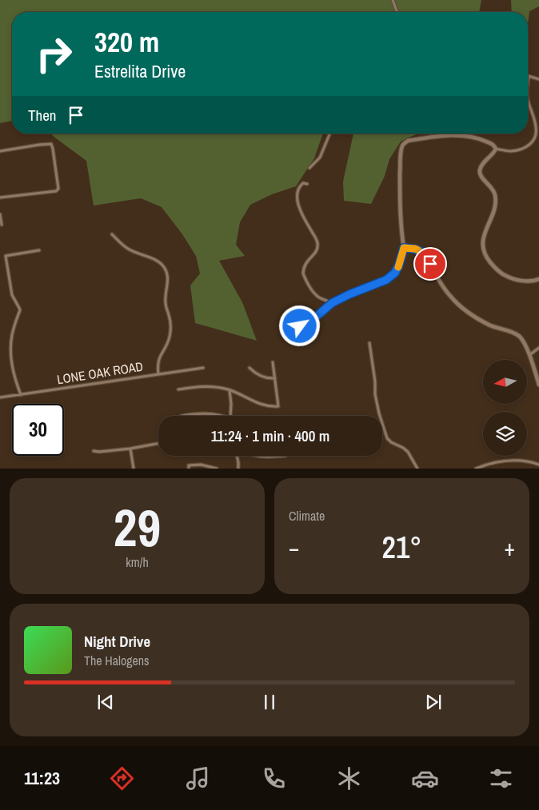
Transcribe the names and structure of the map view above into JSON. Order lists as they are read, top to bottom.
{
  "streets": {
    "street": ["LONE OAK ROAD"]
  },
  "north": "left",
  "page": {
    "turn": ["320 m", "Estrelita Drive"],
    "then": "Then",
    "limit": "30",
    "trip": "11:24 · 1 min · 400 m",
    "tile": [
      ["29", "km/h"],
      "Climate"
    ],
    "heat": ["−", "21°", "+"],
    "song": ["Night Drive", "The Halogens"],
    "tabs": "11:23"
  }
}
